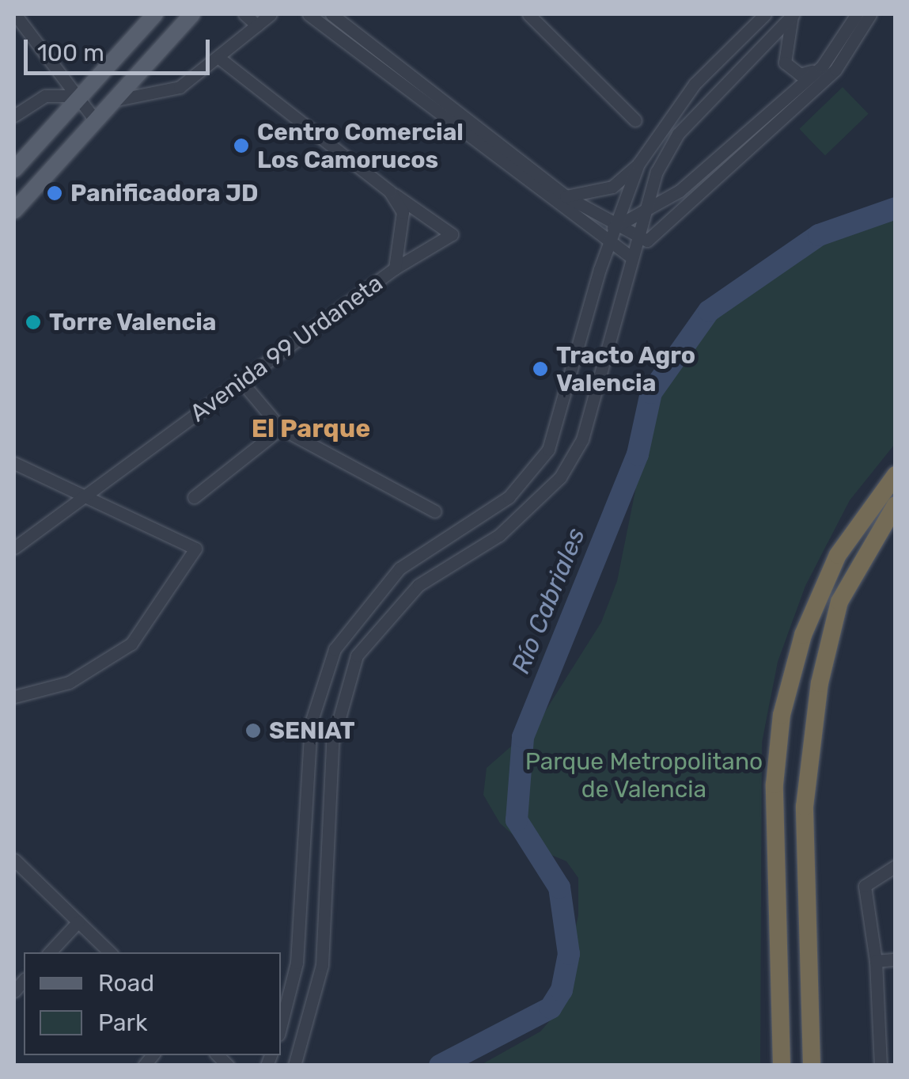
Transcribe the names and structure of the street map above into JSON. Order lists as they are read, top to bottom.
{
  "streets": {
    "street": ["Avenida 99 Urdaneta"]
  },
  "districts": ["El Parque"],
  "water": ["Río Cabriales"],
  "parks": ["Parque Metropolitano de Valencia"],
  "places": [
    "Centro Comercial Los Camorucos",
    "Panificadora JD",
    "Torre Valencia",
    "Tracto Agro Valencia",
    "SENIAT"
  ],
  "legend": ["Road", "Park"],
  "scale_bar": "100 m"
}
